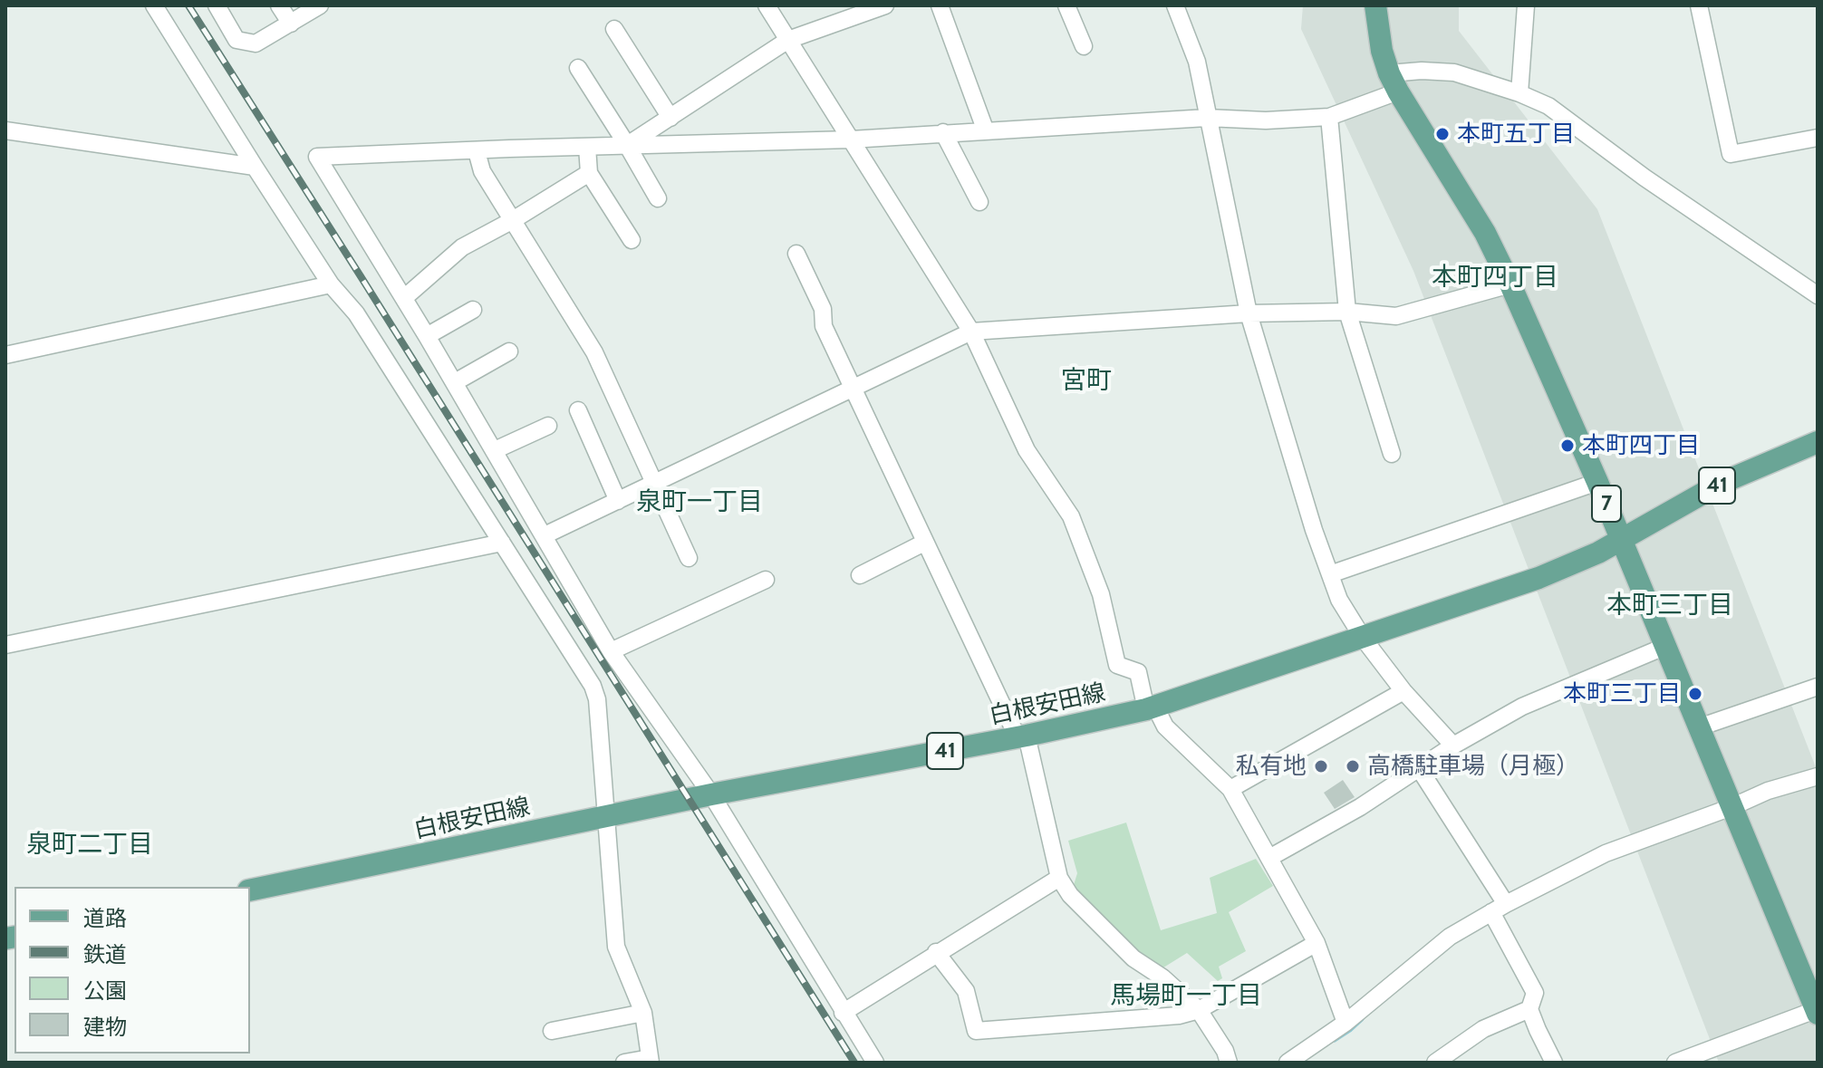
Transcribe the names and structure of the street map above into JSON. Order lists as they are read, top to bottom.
{
  "streets": {
    "main road": ["41", "7", "白根安田線"]
  },
  "crossings": [
    ["7", "白根安田線"]
  ],
  "districts": [
    "本町四丁目",
    "宮町",
    "泉町一丁目",
    "本町三丁目",
    "泉町二丁目",
    "馬場町一丁目"
  ],
  "places": [
    "本町五丁目",
    "本町四丁目",
    "本町三丁目",
    "私有地",
    "高橋駐車場（月極）"
  ],
  "legend": [
    "道路",
    "鉄道",
    "公園",
    "建物"
  ]
}
